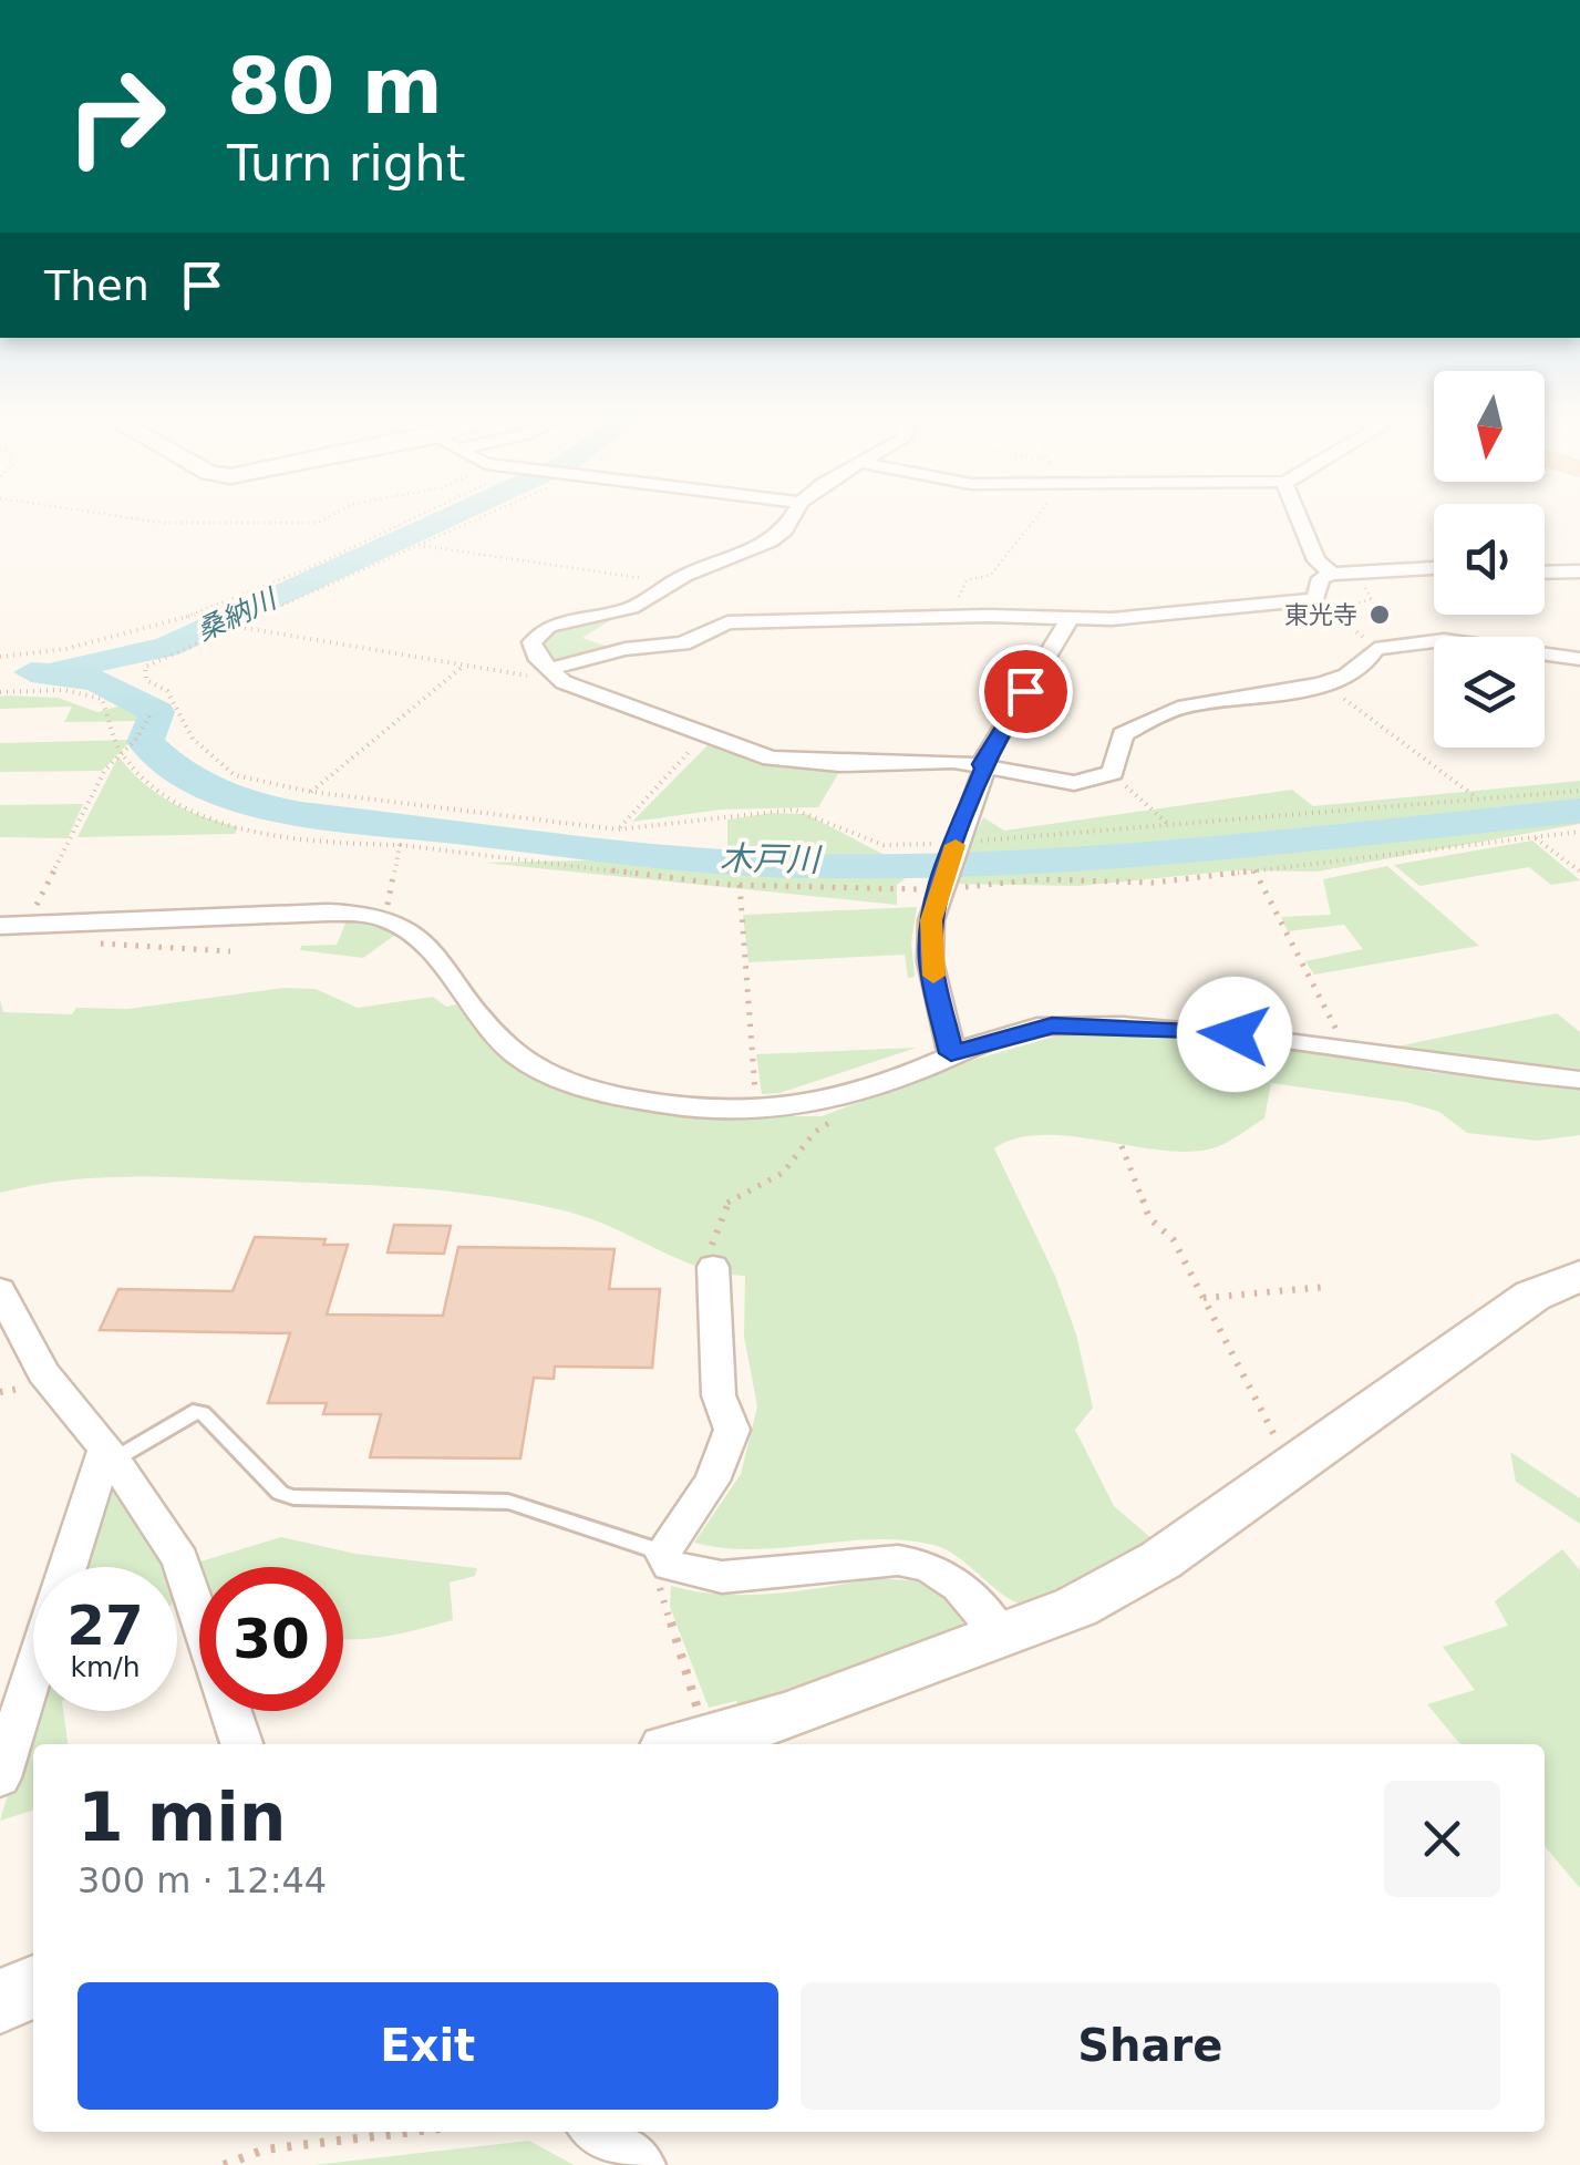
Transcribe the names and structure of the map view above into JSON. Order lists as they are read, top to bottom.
{
  "water": ["桑納川", "木戸川"],
  "places": ["東光寺"],
  "north": "bottom",
  "page": {
    "turn": ["80 m", "Turn right"],
    "then": "Then",
    "speed": "27 km/h",
    "limit": "30",
    "heading": ["1 min", "300 m · 12:44"],
    "buttons": ["Exit", "Share"]
  }
}
